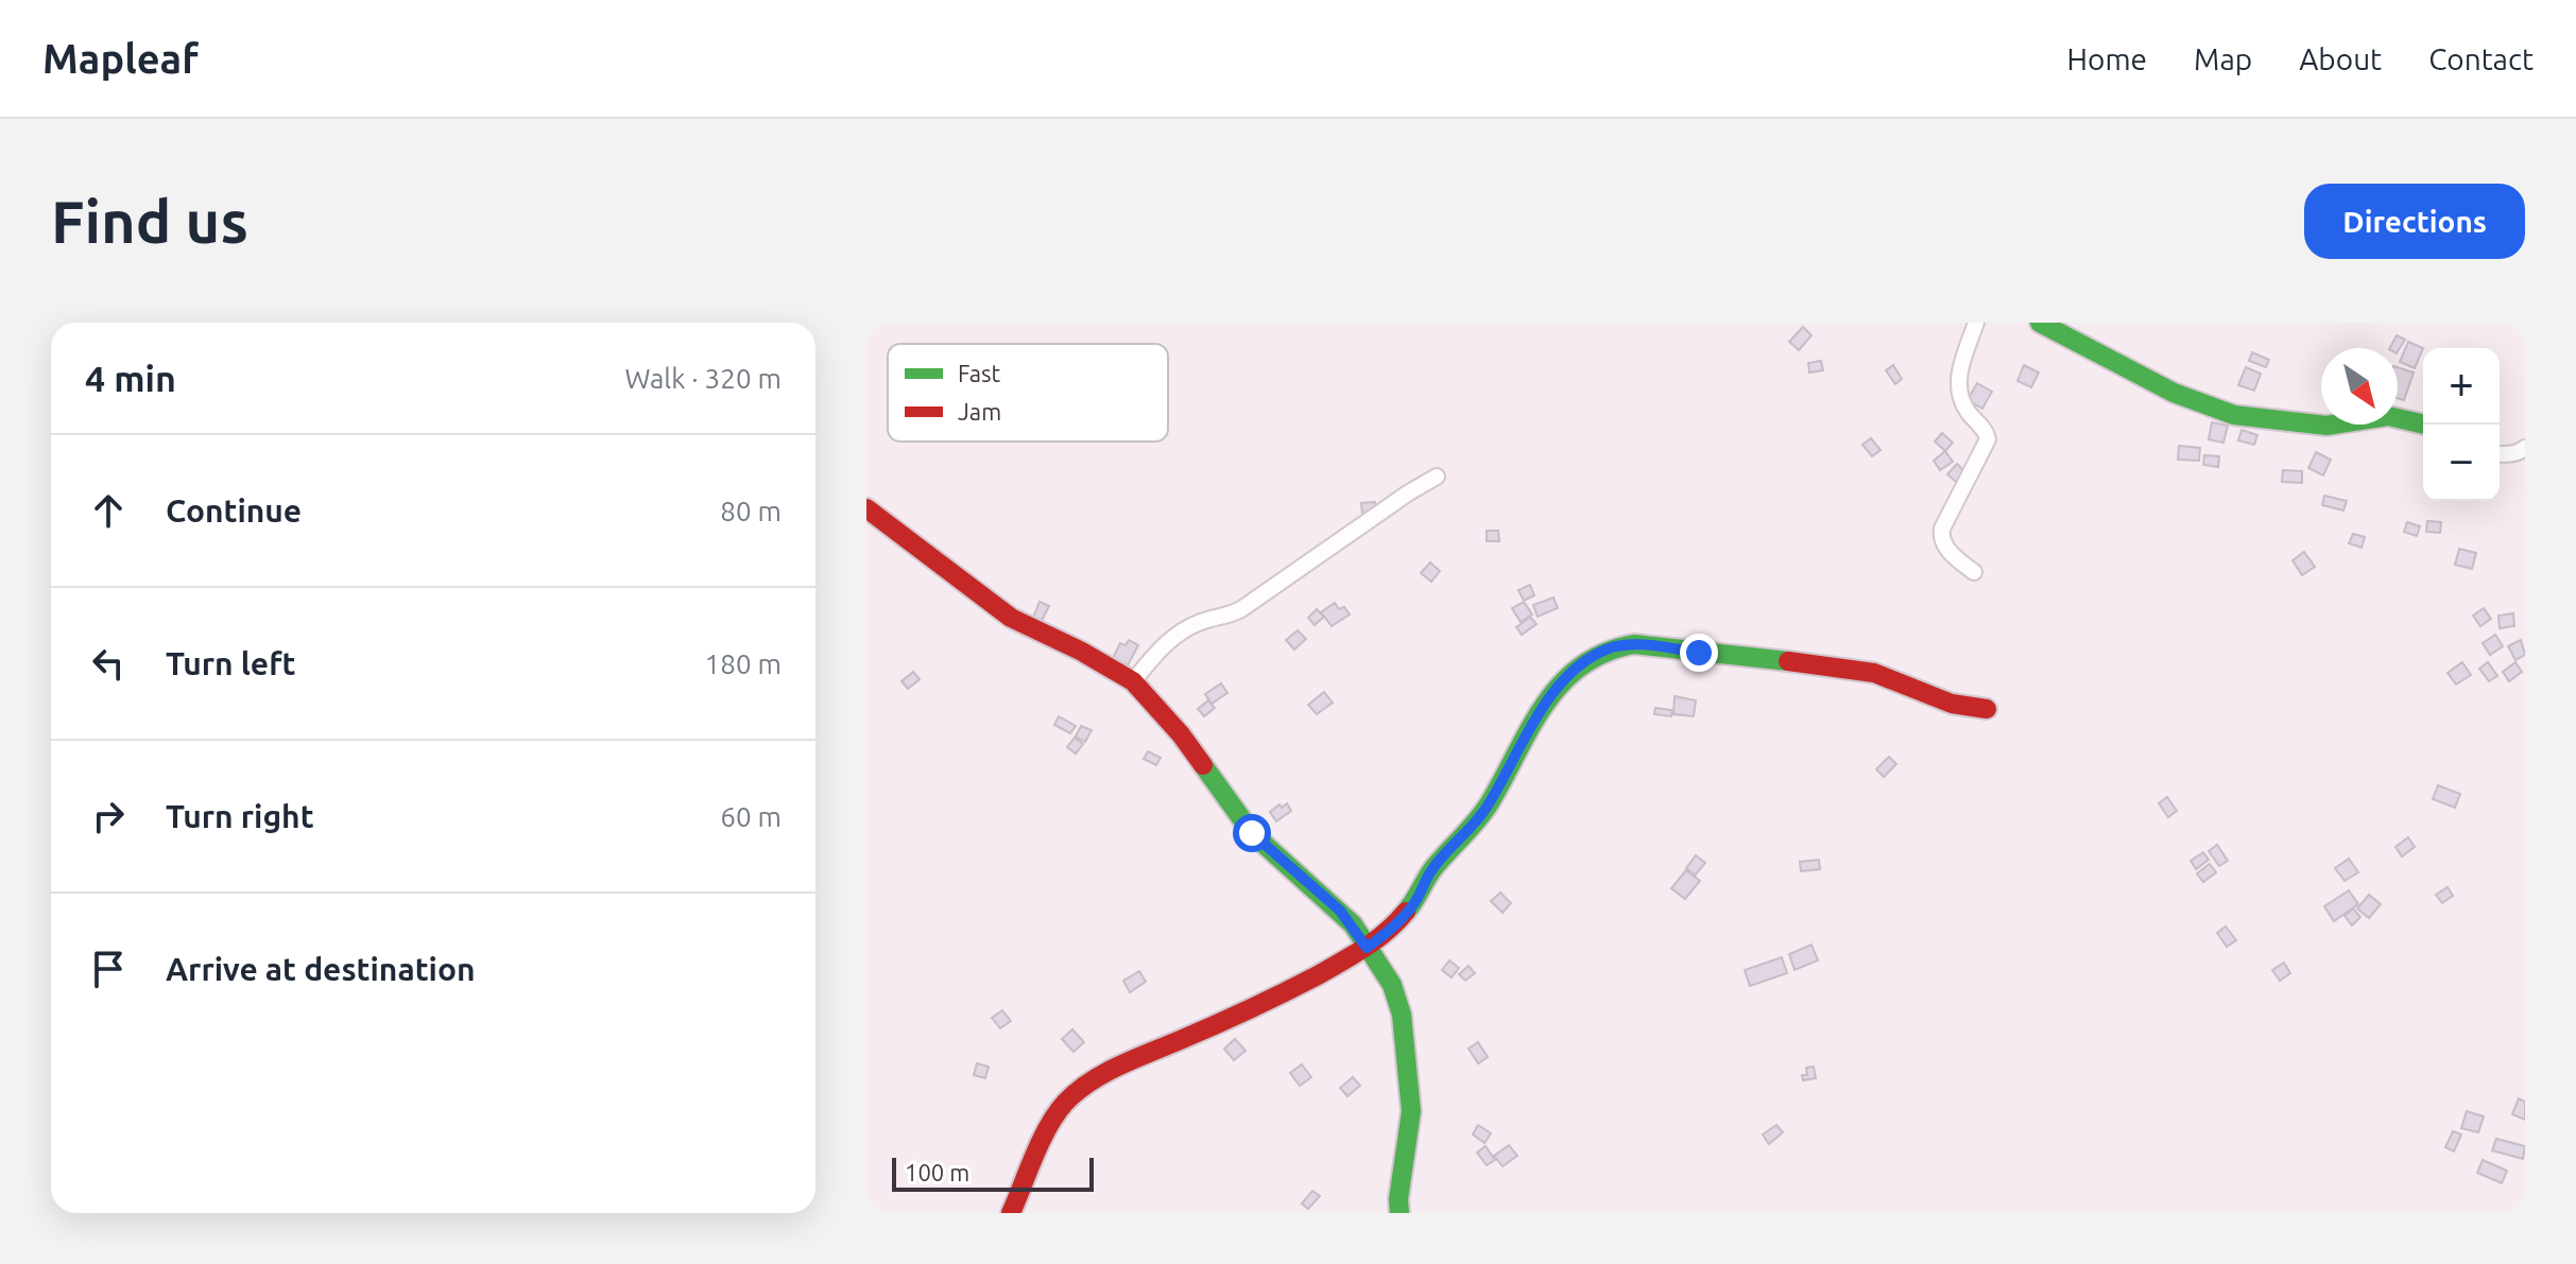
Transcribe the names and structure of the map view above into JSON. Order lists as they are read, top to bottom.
{
  "legend": ["Fast", "Jam"],
  "scale_bar": "100 m",
  "north": "bottom right",
  "page": {
    "header": "Mapleaf",
    "nav": [
      "Home",
      "Map",
      "About",
      "Contact"
    ],
    "buttons": "Directions",
    "title": "Find us",
    "heading": ["4 min", "Walk · 320 m"],
    "map_buttons": ["+", "−"],
    "list": [
      ["Continue", "80 m"],
      ["Turn left", "180 m"],
      ["Turn right", "60 m"],
      "Arrive at destination"
    ],
    "scale": "100 m"
  }
}
